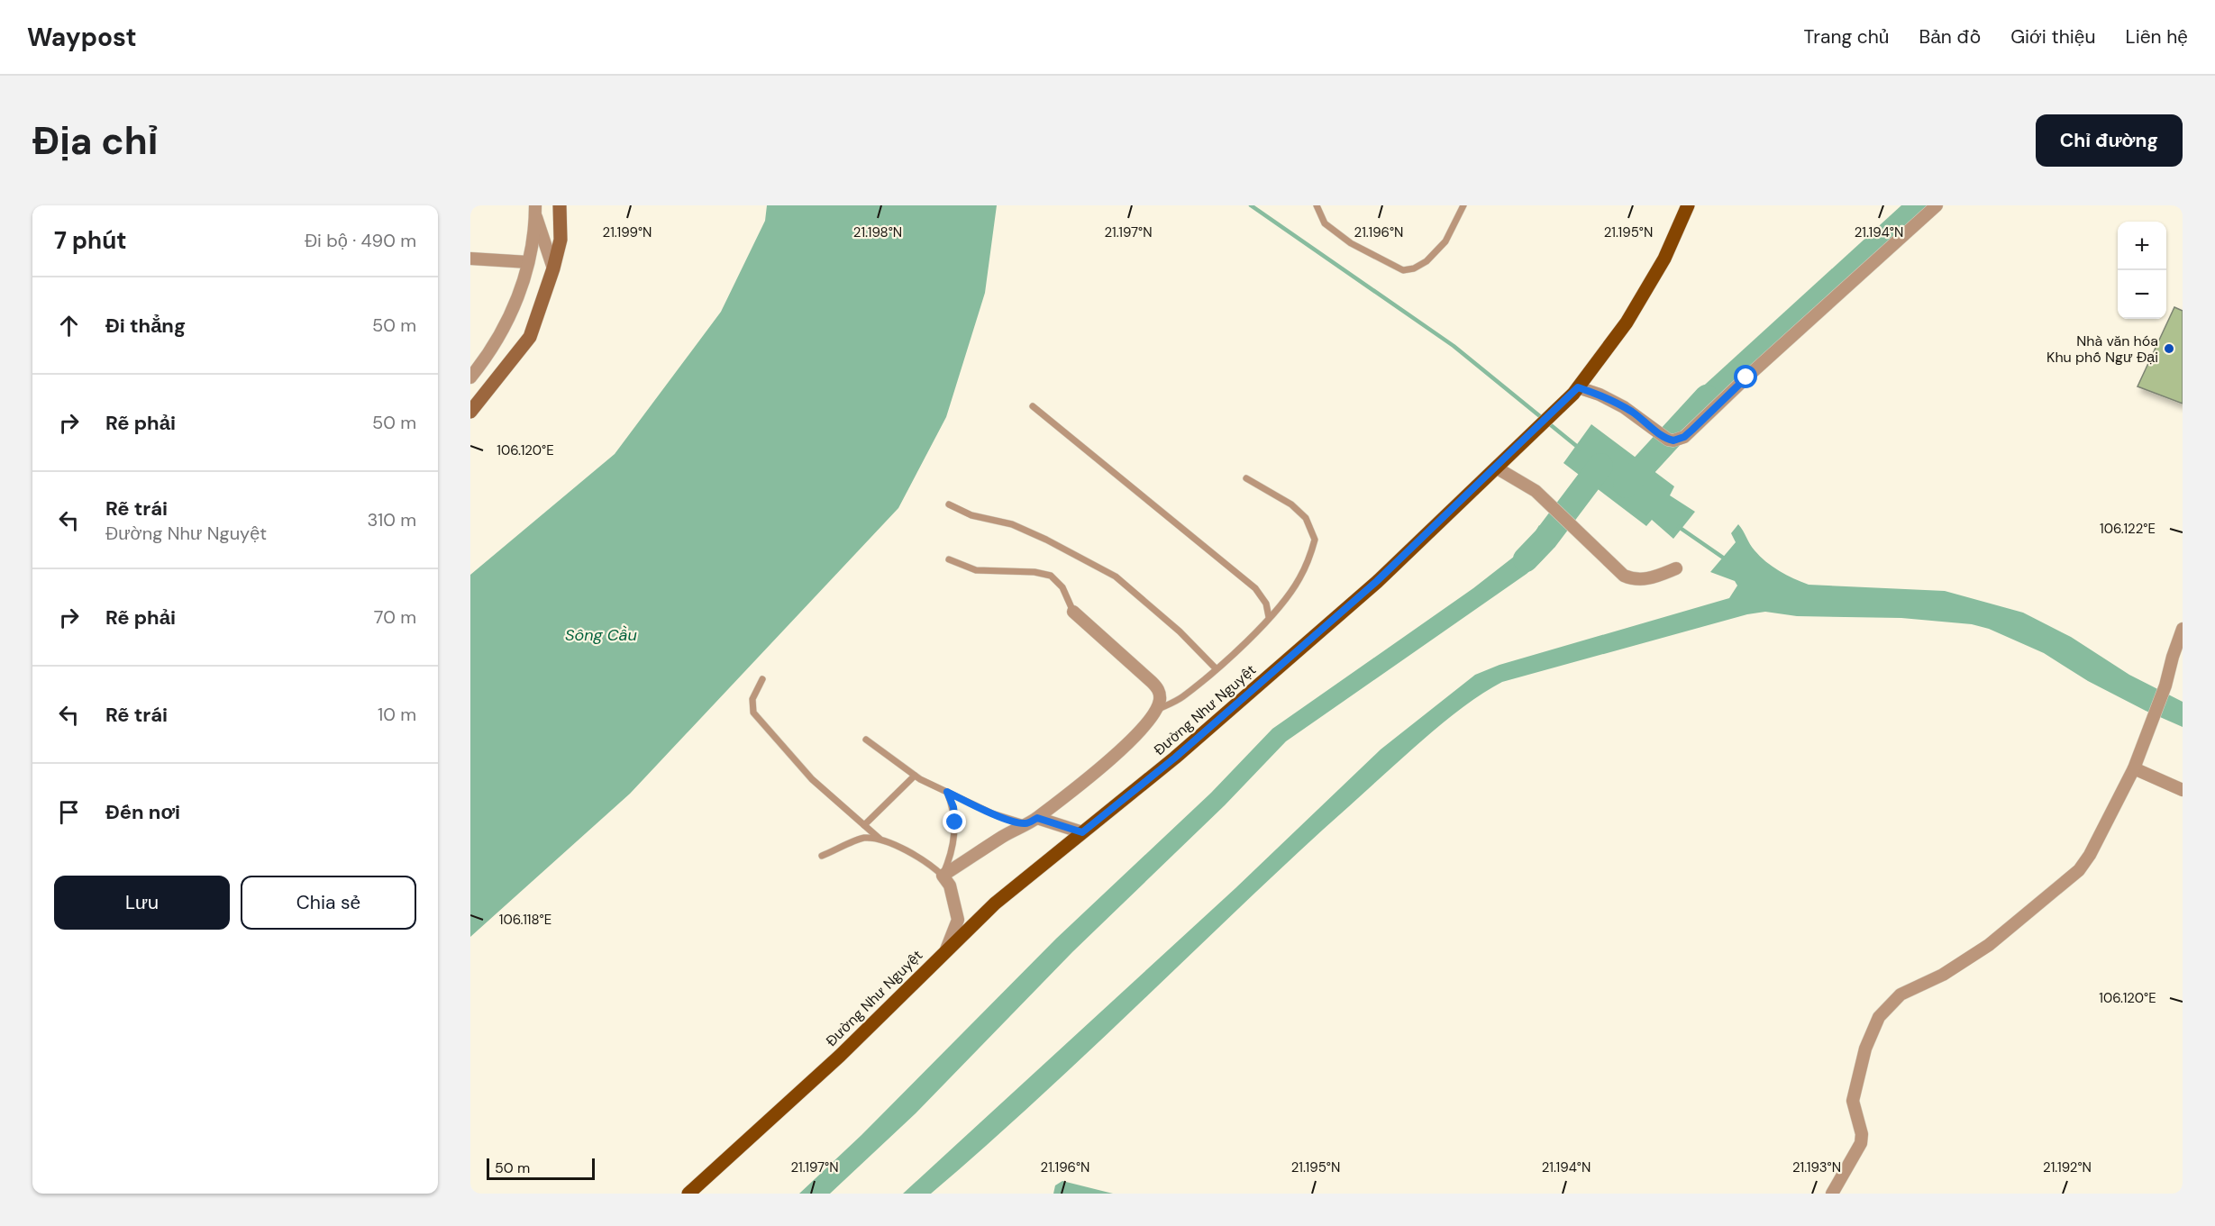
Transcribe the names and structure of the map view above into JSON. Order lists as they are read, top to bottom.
{
  "streets": {
    "main road": ["Đường Như Nguyệt"]
  },
  "water": ["Sông Cầu"],
  "places": ["Nhà văn hóa Khu phố Ngư Đại"],
  "scale_bar": "50 m",
  "page": {
    "header": "Waypost",
    "nav": [
      "Trang chủ",
      "Bản đồ",
      "Giới thiệu",
      "Liên hệ"
    ],
    "buttons": [
      "Chỉ đường",
      ["Lưu", "Chia sẻ"]
    ],
    "title": "Địa chỉ",
    "heading": ["7 phút", "Đi bộ · 490 m"],
    "map_buttons": ["+", "−"],
    "list": [
      ["Đi thẳng", "50 m"],
      ["Rẽ phải", "50 m"],
      ["Rẽ trái", "Đường Như Nguyệt", "310 m"],
      ["Rẽ phải", "70 m"],
      ["Rẽ trái", "10 m"],
      "Đến nơi"
    ],
    "scale": "50 m"
  },
  "coordinates": [
    "21.199°N",
    "21.198°N",
    "21.197°N",
    "21.196°N",
    "21.195°N",
    "21.194°N",
    "106.120°E",
    "106.122°E",
    "106.118°E",
    "21.193°N",
    "21.192°N"
  ]
}
